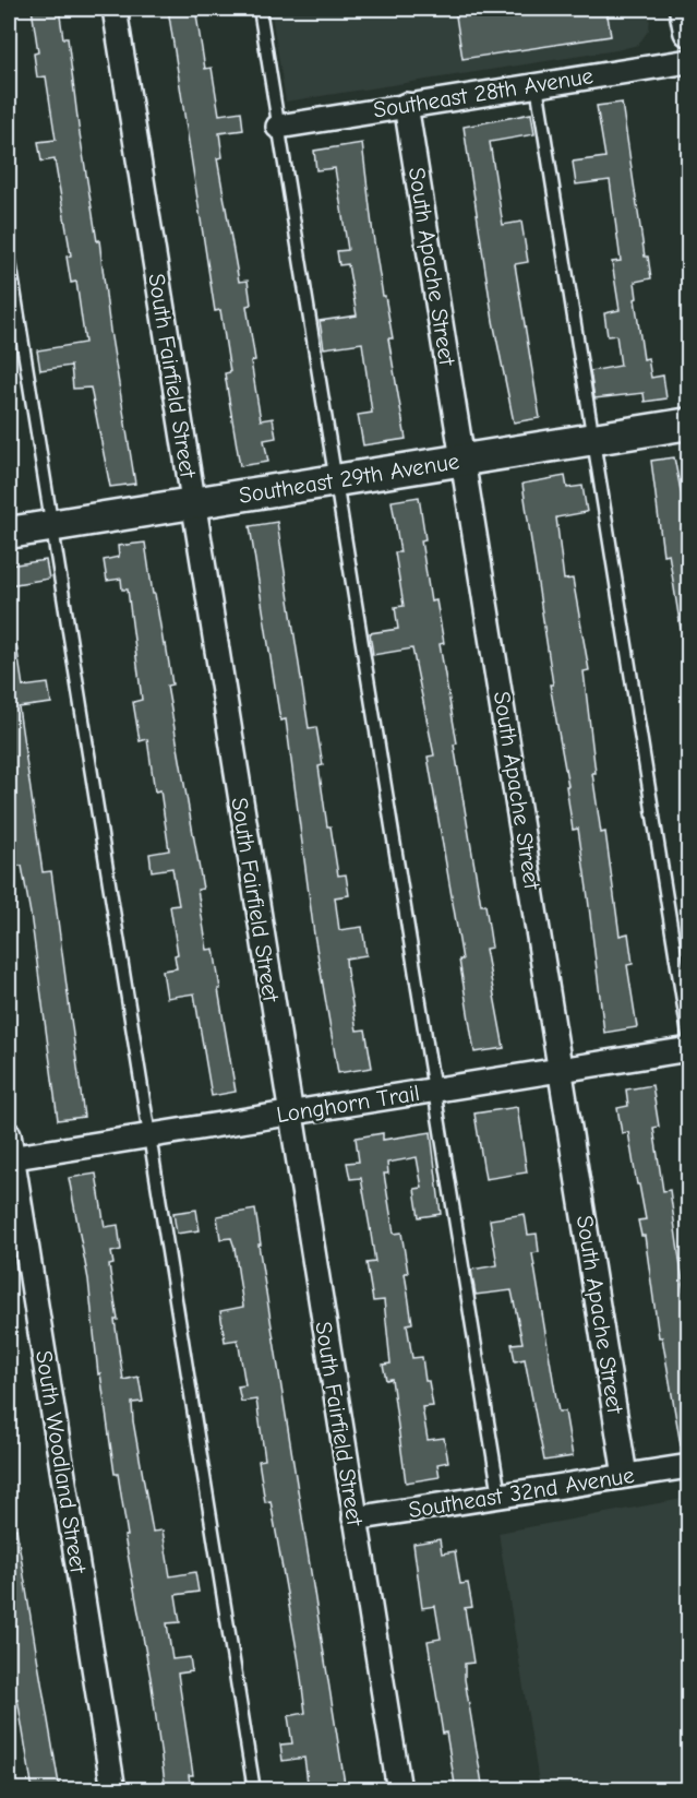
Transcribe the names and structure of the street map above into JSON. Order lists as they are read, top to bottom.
{
  "streets": {
    "street": [
      "Southeast 28th Avenue",
      "South Apache Street",
      "South Fairfield Street",
      "Southeast 29th Avenue",
      "Longhorn Trail",
      "South Woodland Street",
      "Southeast 32nd Avenue"
    ]
  },
  "crossings": [
    ["Southeast 28th Avenue", "South Apache Street"],
    ["South Apache Street", "Southeast 29th Avenue"],
    ["South Apache Street", "Longhorn Trail"],
    ["South Apache Street", "Southeast 32nd Avenue"],
    ["South Fairfield Street", "Southeast 29th Avenue"],
    ["South Fairfield Street", "Longhorn Trail"],
    ["South Fairfield Street", "Southeast 32nd Avenue"],
    ["Longhorn Trail", "South Woodland Street"]
  ]
}
